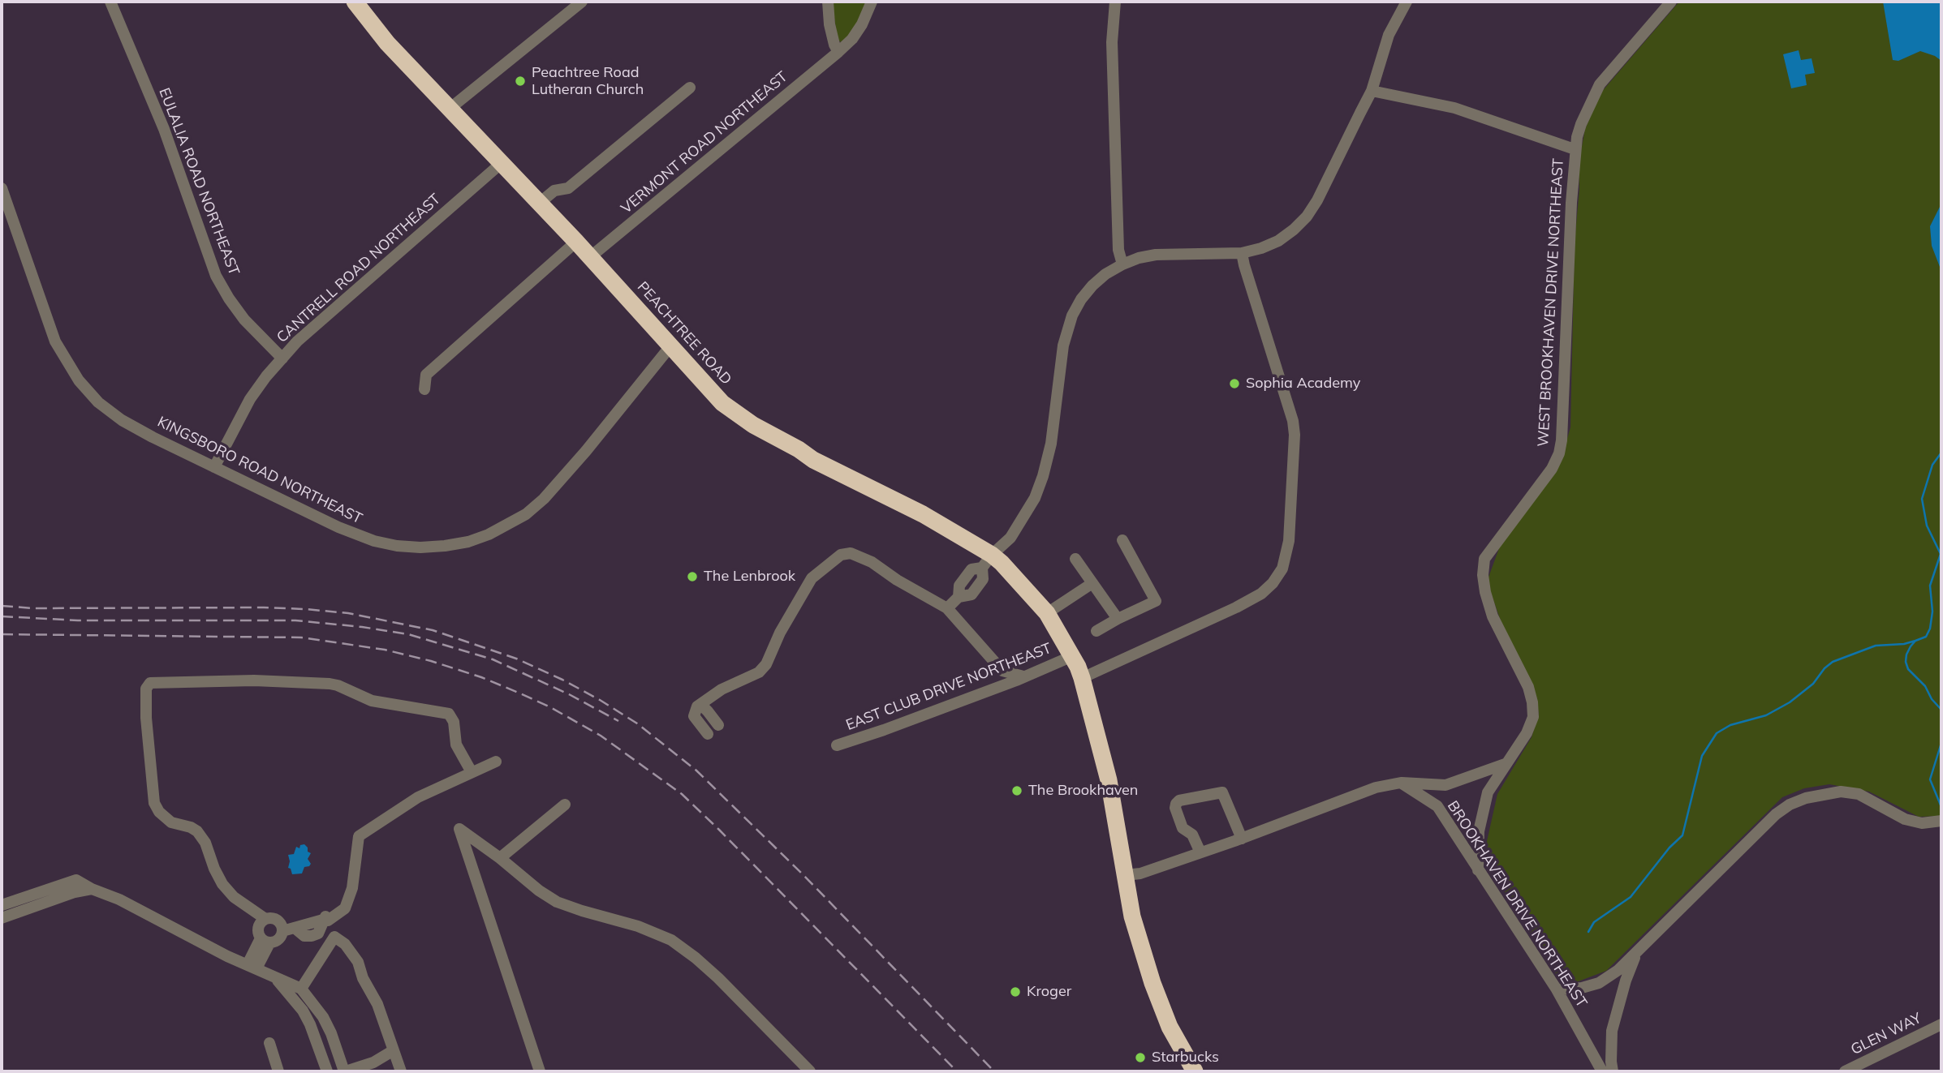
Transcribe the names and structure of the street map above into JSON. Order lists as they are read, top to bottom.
{
  "streets": {
    "highway": ["PEACHTREE ROAD"],
    "street": [
      "VERMONT ROAD NORTHEAST",
      "EULALIA ROAD NORTHEAST",
      "CANTRELL ROAD NORTHEAST",
      "WEST BROOKHAVEN DRIVE NORTHEAST",
      "KINGSBORO ROAD NORTHEAST",
      "EAST CLUB DRIVE NORTHEAST",
      "BROOKHAVEN DRIVE NORTHEAST",
      "GLEN WAY"
    ]
  },
  "crossings": [
    ["VERMONT ROAD NORTHEAST", "PEACHTREE ROAD"],
    ["EULALIA ROAD NORTHEAST", "CANTRELL ROAD NORTHEAST"],
    ["CANTRELL ROAD NORTHEAST", "PEACHTREE ROAD"],
    ["CANTRELL ROAD NORTHEAST", "KINGSBORO ROAD NORTHEAST"],
    ["WEST BROOKHAVEN DRIVE NORTHEAST", "BROOKHAVEN DRIVE NORTHEAST"],
    ["PEACHTREE ROAD", "KINGSBORO ROAD NORTHEAST"],
    ["PEACHTREE ROAD", "EAST CLUB DRIVE NORTHEAST"]
  ],
  "places": [
    "Peachtree Road Lutheran Church",
    "Sophia Academy",
    "The Lenbrook",
    "The Brookhaven",
    "Kroger",
    "Starbucks"
  ]
}
